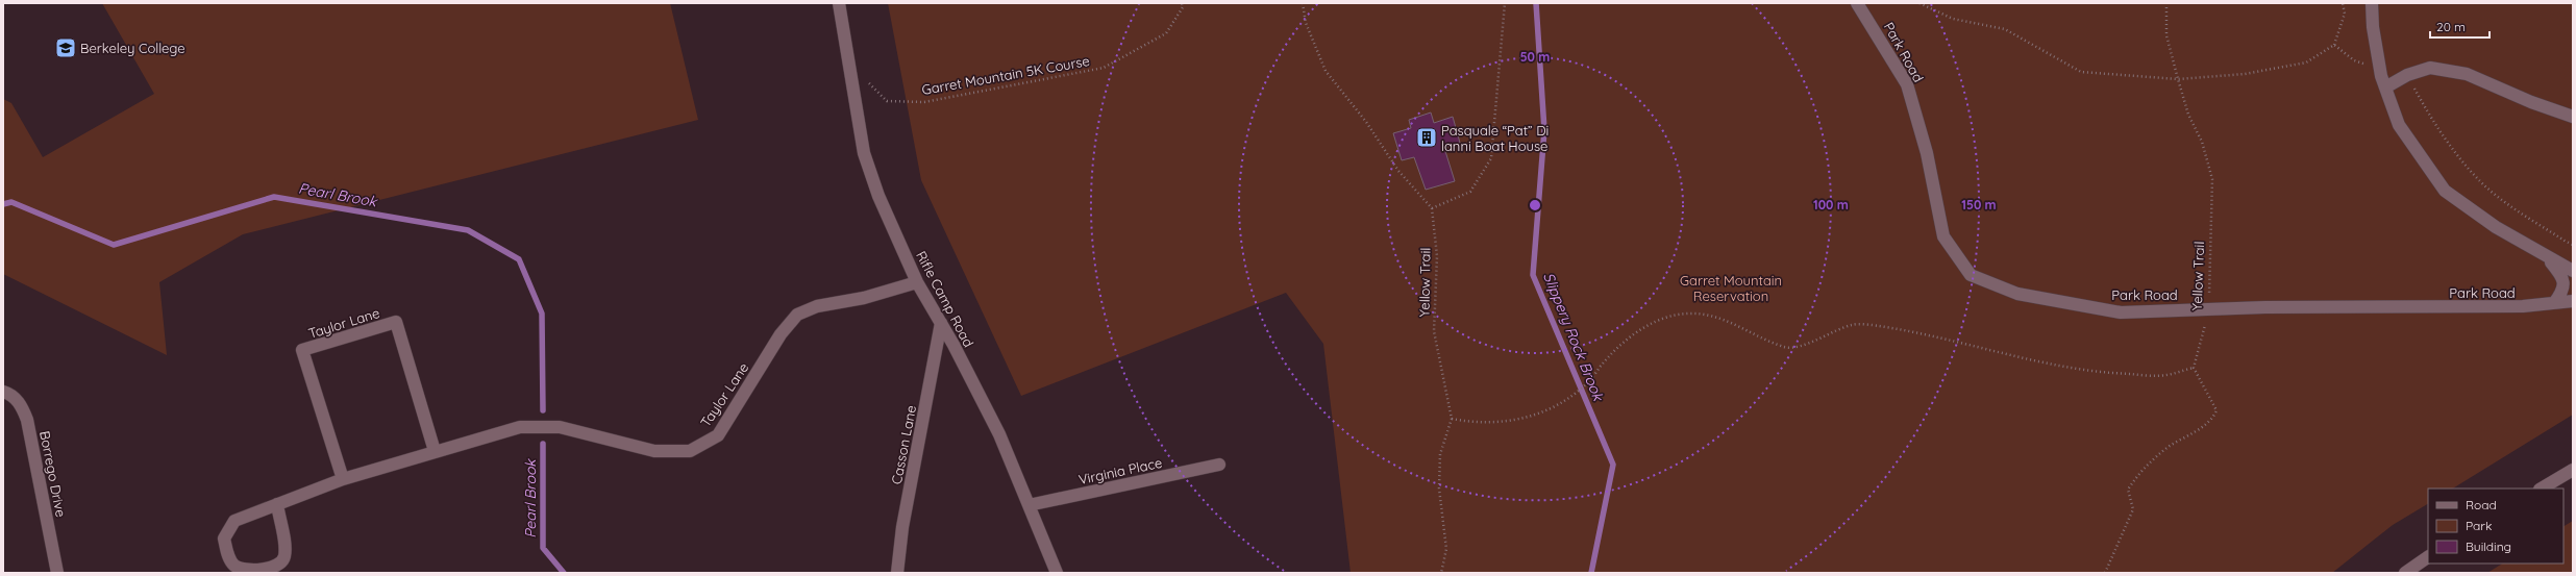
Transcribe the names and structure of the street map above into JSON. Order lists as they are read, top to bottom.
{
  "streets": {
    "street": [
      "Park Road",
      "Rifle Camp Road",
      "Taylor Lane",
      "Casson Lane",
      "Virginia Place",
      "Borrego Drive"
    ],
    "path": ["Garret Mountain 5K Course", "Yellow Trail"]
  },
  "crossings": [
    ["Park Road", "Yellow Trail"],
    ["Rifle Camp Road", "Taylor Lane"],
    ["Rifle Camp Road", "Casson Lane"],
    ["Rifle Camp Road", "Virginia Place"]
  ],
  "water": ["Pearl Brook", "Slippery Rock Brook"],
  "parks": ["Garret Mountain Reservation"],
  "places": {
    "school or university": ["Berkeley College"],
    "building": ["Pasquale “Pat” Di lanni Boat House"]
  },
  "legend": ["Road", "Park", "Building"],
  "scale_bar": "20 m",
  "rings": ["50 m", "100 m", "150 m"]
}
